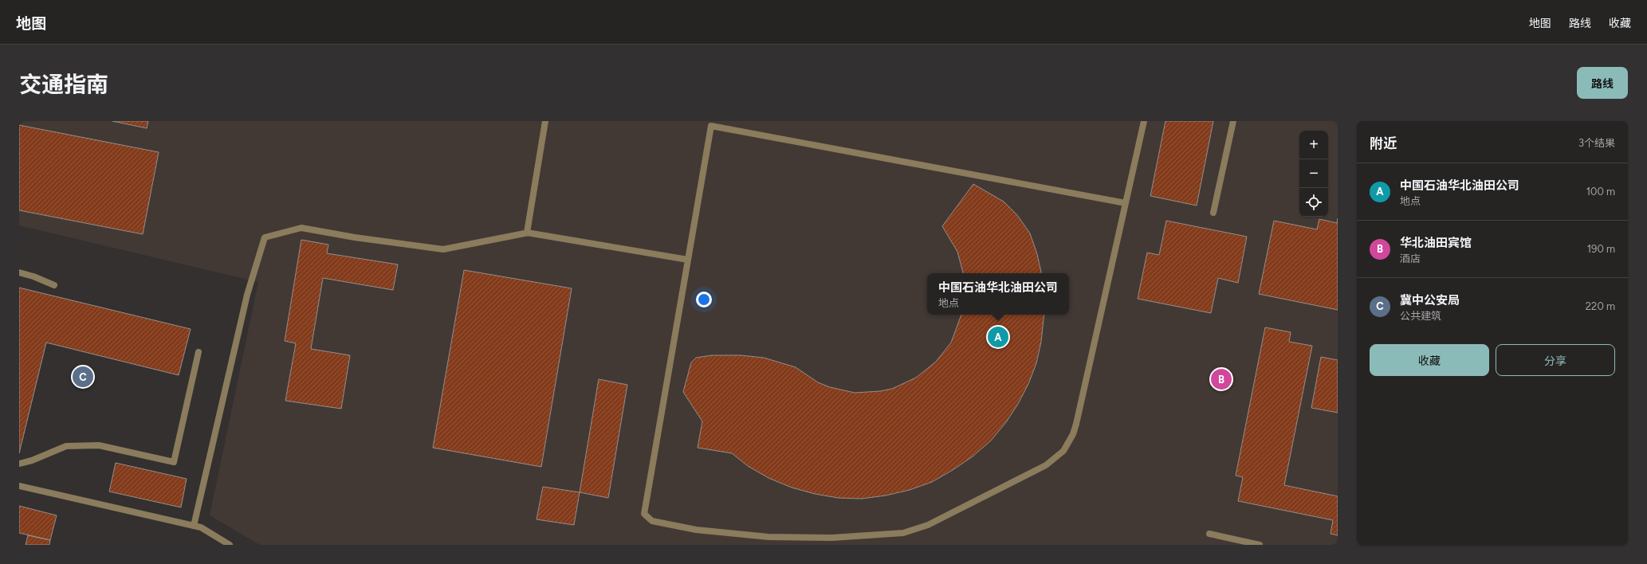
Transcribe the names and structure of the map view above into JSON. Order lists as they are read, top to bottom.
{
  "page": {
    "header": "地图",
    "nav": ["地图", "路线", "收藏"],
    "title": "交通指南",
    "buttons": [
      "路线",
      ["收藏", "分享"]
    ],
    "heading": ["附近", "3个结果"],
    "map_buttons": ["+", "−"],
    "list": [
      {
        "mark": "A",
        "name": "中国石油华北油田公司",
        "note": "地点",
        "value": "100 m"
      },
      {
        "mark": "B",
        "name": "华北油田宾馆",
        "note": "酒店",
        "value": "190 m"
      },
      {
        "mark": "C",
        "name": "冀中公安局",
        "note": "公共建筑",
        "value": "220 m"
      }
    ],
    "popup": ["中国石油华北油田公司", "地点"],
    "pins": ["A", "C", "B"]
  }
}
